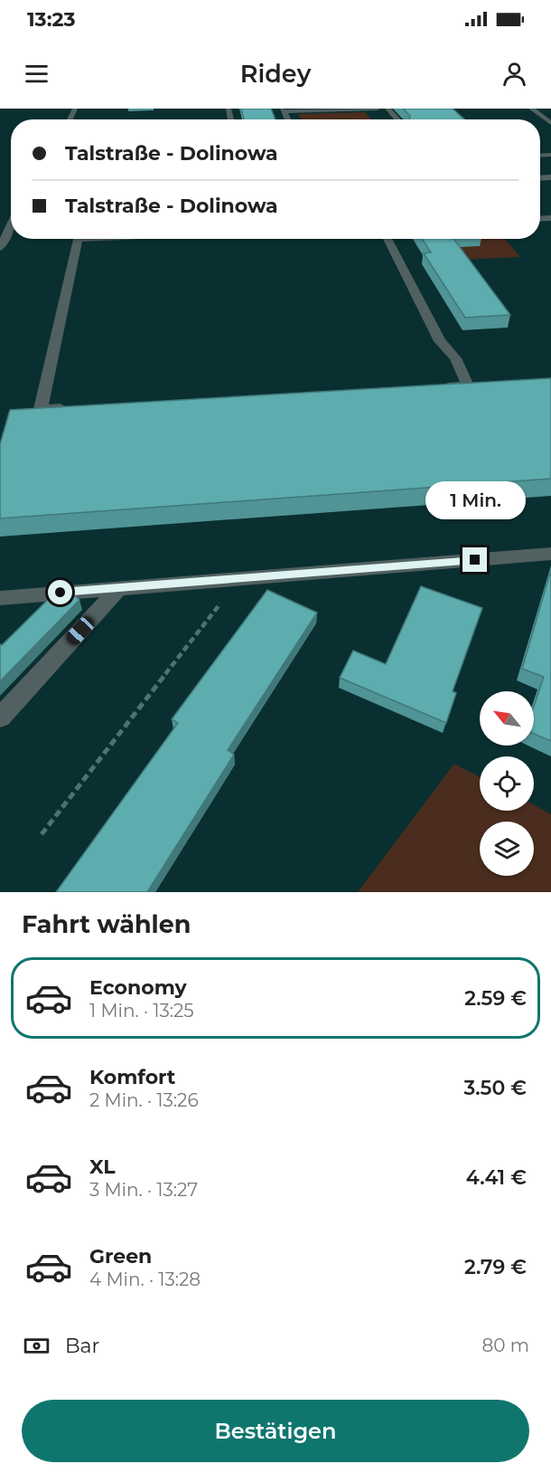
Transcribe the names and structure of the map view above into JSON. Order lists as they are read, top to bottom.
{
  "north": "top left",
  "page": {
    "status": "13:23",
    "header": "Ridey",
    "banner": ["Talstraße - Dolinowa", "Talstraße - Dolinowa"],
    "bubble": "1 Min.",
    "heading": "Fahrt wählen",
    "list": [
      {
        "name": "Economy",
        "note": "1 Min. · 13:25",
        "value": "2.59 €"
      },
      {
        "name": "Komfort",
        "note": "2 Min. · 13:26",
        "value": "3.50 €"
      },
      {
        "name": "XL",
        "note": "3 Min. · 13:27",
        "value": "4.41 €"
      },
      {
        "name": "Green",
        "note": "4 Min. · 13:28",
        "value": "2.79 €"
      }
    ],
    "pay": ["Bar", "80 m"],
    "buttons": "Bestätigen"
  }
}
